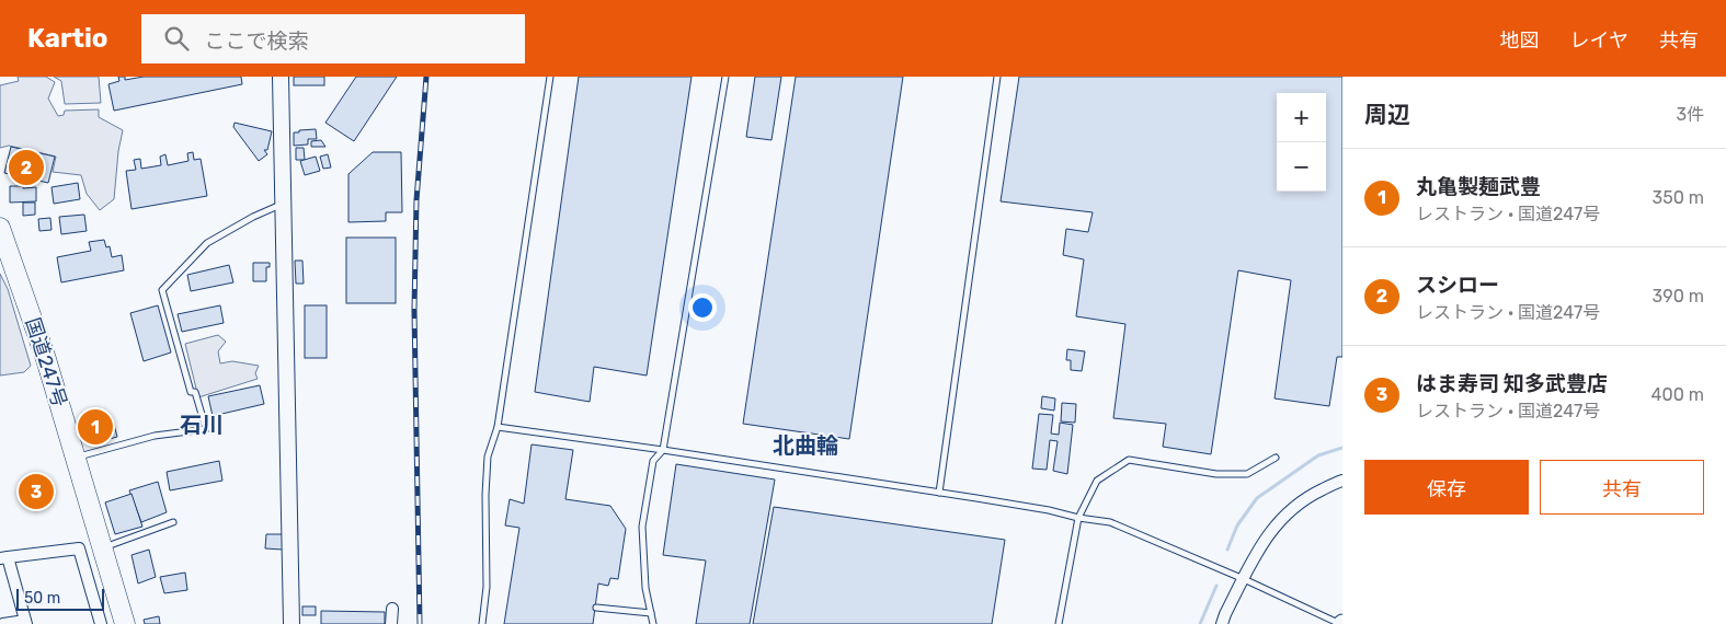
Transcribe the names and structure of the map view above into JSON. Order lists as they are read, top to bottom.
{
  "streets": {
    "highway": ["国道247号"]
  },
  "districts": ["石川", "北曲輪"],
  "scale_bar": "50 m",
  "page": {
    "header": "Kartio",
    "search": "ここで検索",
    "nav": ["地図", "レイヤ", "共有"],
    "heading": ["周辺", "3件"],
    "map_buttons": ["+", "−"],
    "pins": ["2", "1", "3"],
    "list": [
      {
        "mark": "1",
        "name": "丸亀製麺武豊",
        "note": "レストラン · 国道247号",
        "value": "350 m"
      },
      {
        "mark": "2",
        "name": "スシロー",
        "note": "レストラン · 国道247号",
        "value": "390 m"
      },
      {
        "mark": "3",
        "name": "はま寿司 知多武豊店",
        "note": "レストラン · 国道247号",
        "value": "400 m"
      }
    ],
    "buttons": ["保存", "共有"],
    "scale": "50 m"
  }
}
